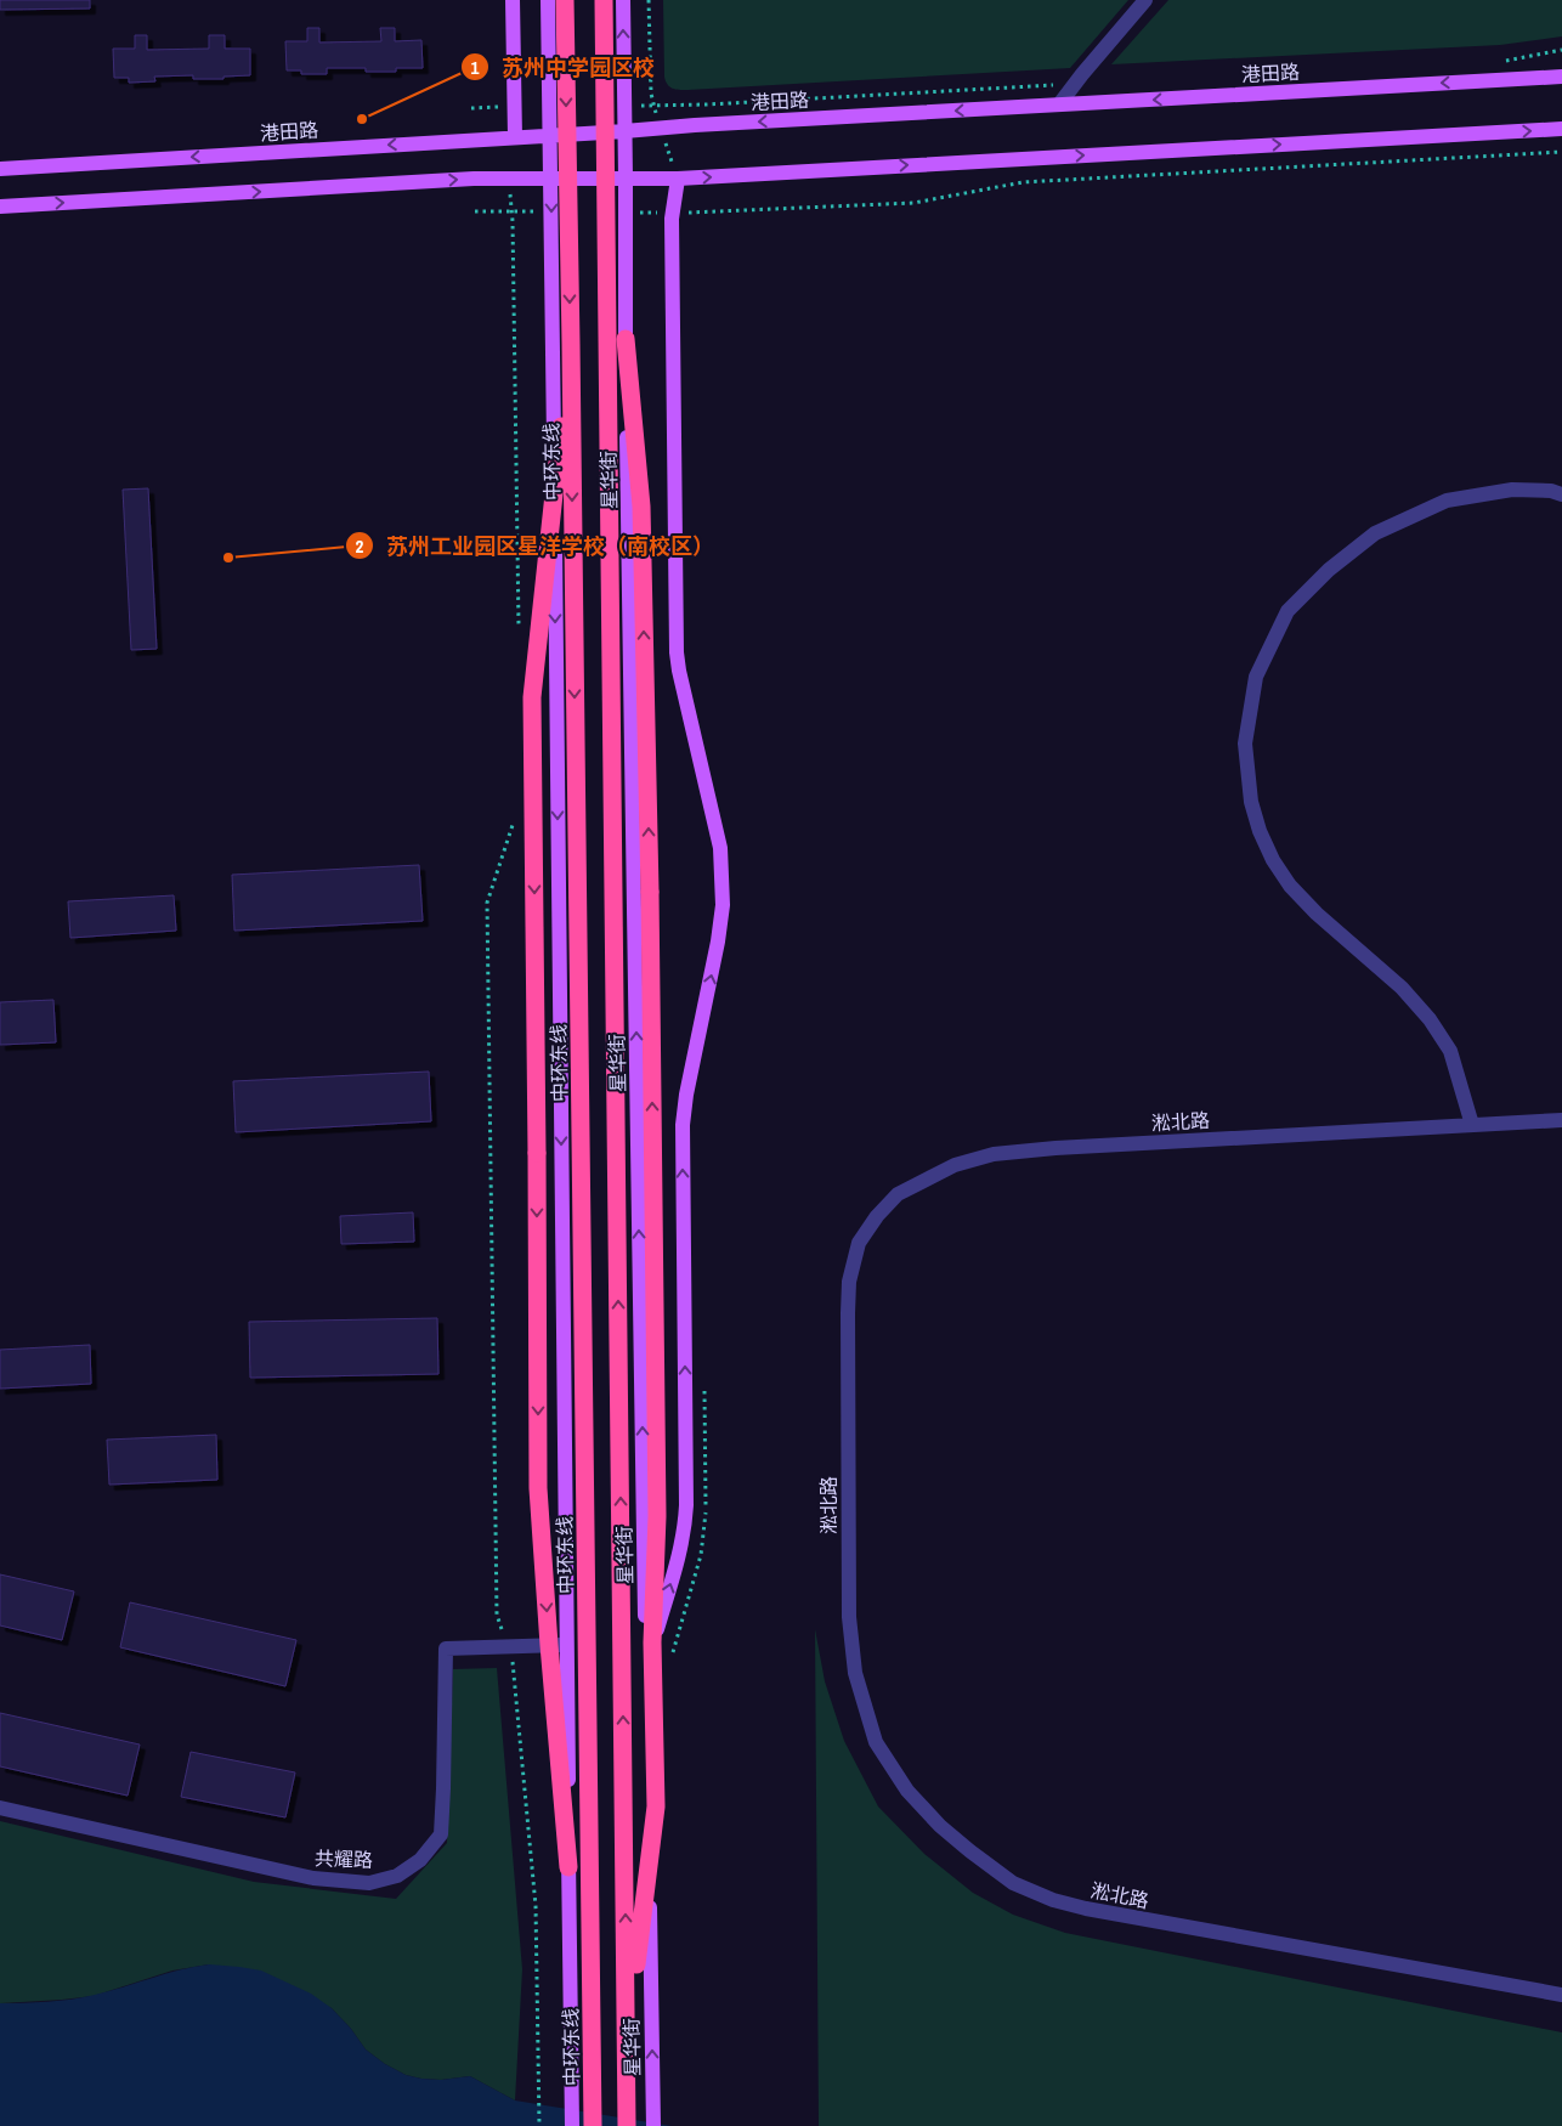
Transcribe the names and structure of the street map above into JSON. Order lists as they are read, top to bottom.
{
  "streets": {
    "highway": ["中环东线"],
    "main road": ["港田路", "星华街"],
    "street": ["淞北路", "共耀路"]
  },
  "crossings": [
    ["港田路", "星华街"]
  ],
  "places": ["苏州中学园区校", "苏州工业园区星洋学校（南校区）"]
}
